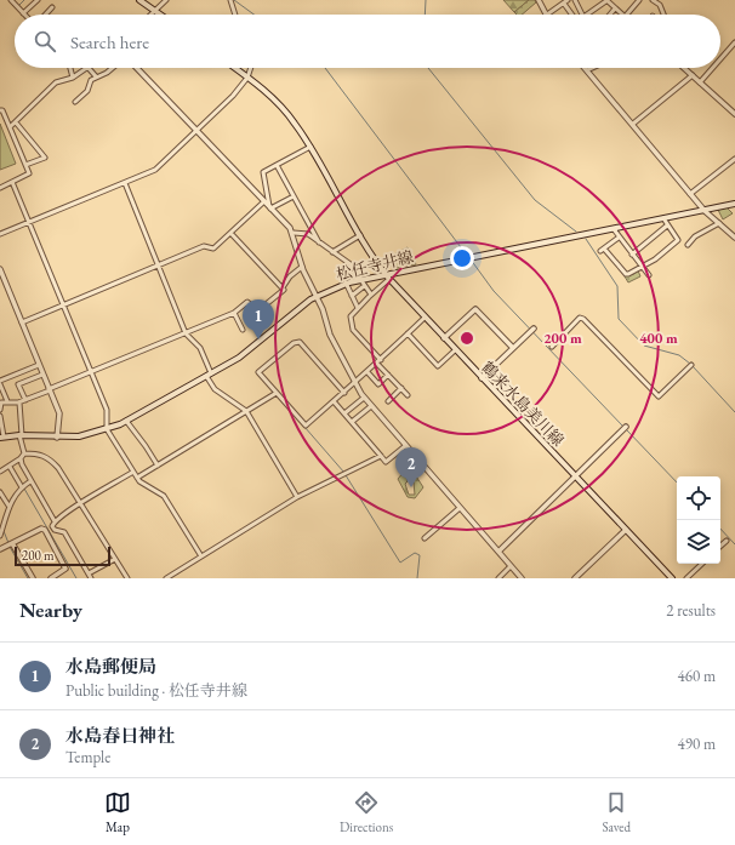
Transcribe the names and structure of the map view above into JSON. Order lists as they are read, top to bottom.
{
  "streets": {
    "main road": ["松任寺井線", "鶴来水島美川線"]
  },
  "crossings": [
    ["松任寺井線", "鶴来水島美川線"]
  ],
  "scale_bar": "200 m",
  "page": {
    "search": "Search here",
    "pins": ["1", "2"],
    "scale": "200 m",
    "heading": ["Nearby", "2 results"],
    "list": [
      {
        "mark": "1",
        "name": "水島郵便局",
        "note": "Public building · 松任寺井線",
        "value": "460 m"
      },
      {
        "mark": "2",
        "name": "水島春日神社",
        "note": "Temple",
        "value": "490 m"
      }
    ],
    "nav": ["Map", "Directions", "Saved"]
  },
  "rings": ["200 m", "400 m"]
}
